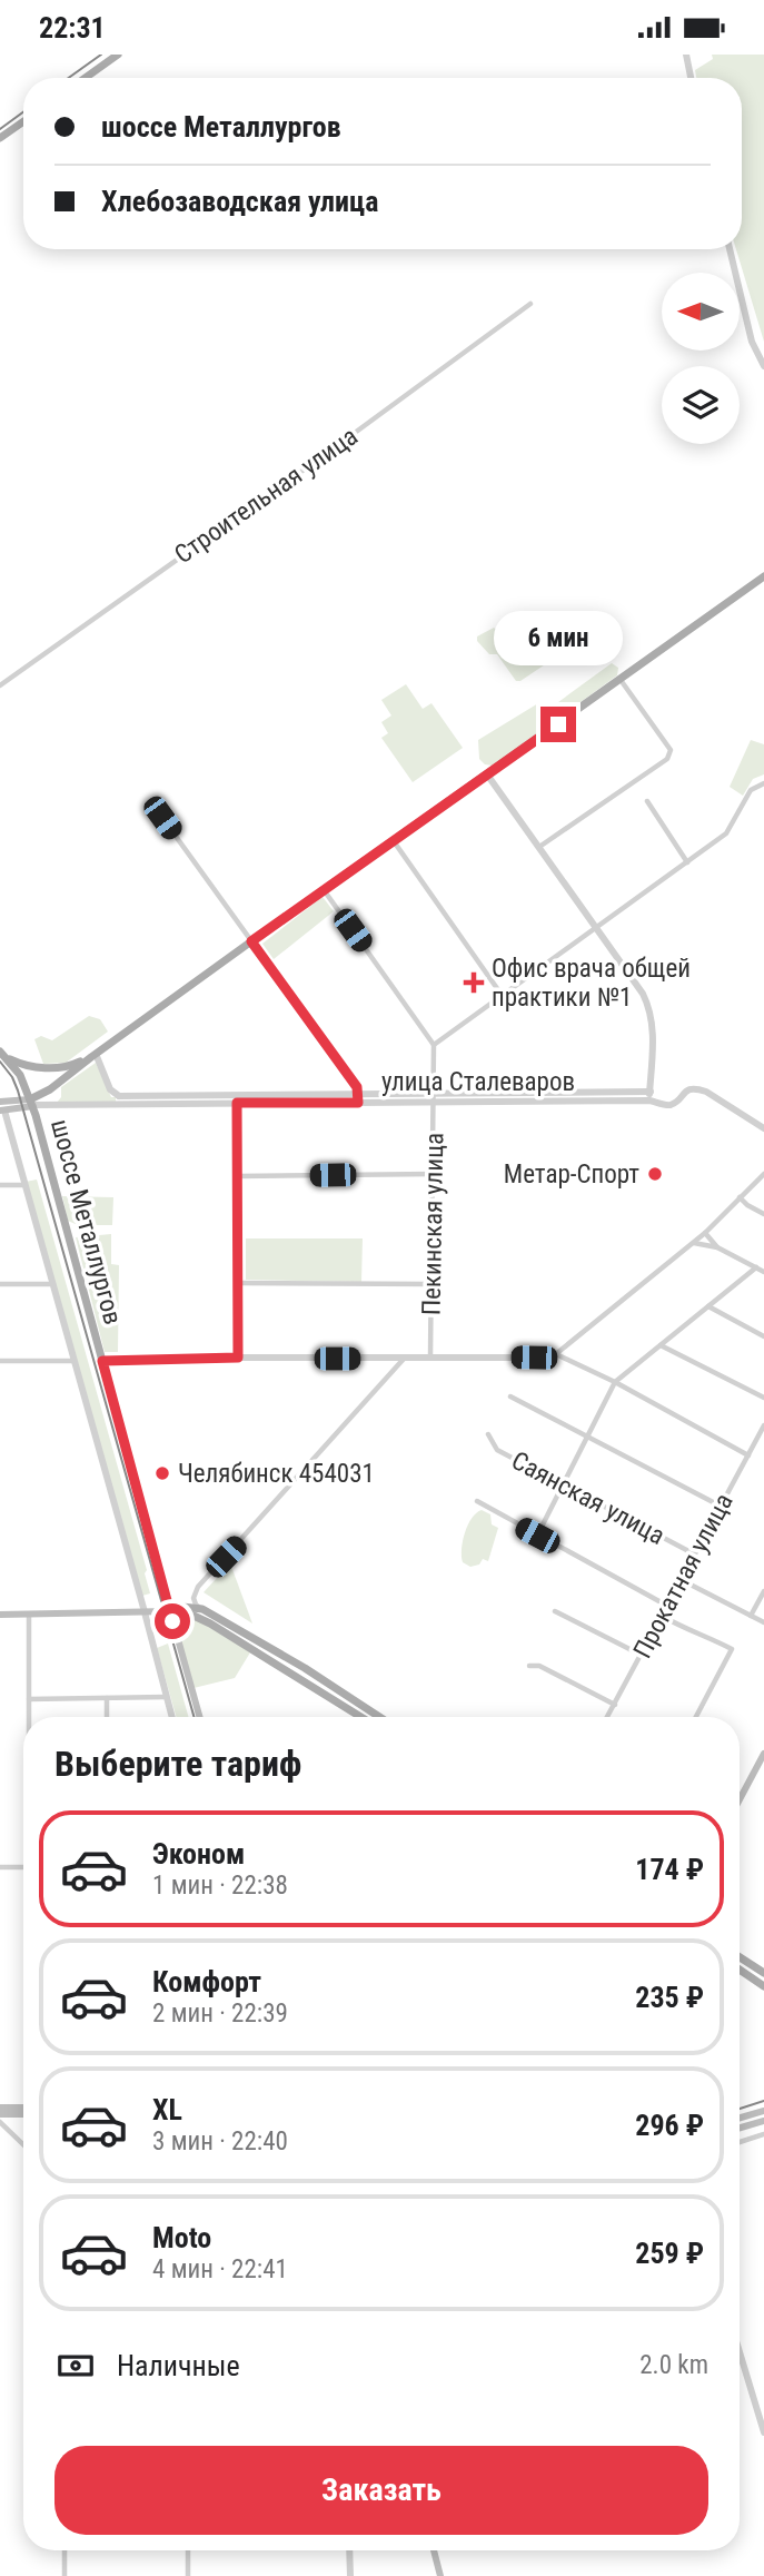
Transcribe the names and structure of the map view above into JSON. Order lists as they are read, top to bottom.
{
  "streets": {
    "main road": ["улица Сталеваров", "шоссе Металлургов"],
    "street": [
      "Строительная улица",
      "Пекинская улица",
      "Саянская улица",
      "Прокатная улица"
    ]
  },
  "crossings": [
    ["улица Сталеваров", "шоссе Металлургов"],
    ["улица Сталеваров", "Пекинская улица"],
    ["Саянская улица", "Прокатная улица"]
  ],
  "places": {
    "health": ["Офис врача общей практики №1"],
    "other": ["Метар-Спорт", "Челябинск 454031"]
  },
  "north": "left",
  "page": {
    "status": "22:31",
    "banner": ["шоссе Металлургов", "Хлебозаводская улица"],
    "bubble": "6 мин",
    "heading": "Выберите тариф",
    "list": [
      {
        "name": "Эконом",
        "note": "1 мин · 22:38",
        "value": "174 ₽"
      },
      {
        "name": "Комфорт",
        "note": "2 мин · 22:39",
        "value": "235 ₽"
      },
      {
        "name": "XL",
        "note": "3 мин · 22:40",
        "value": "296 ₽"
      },
      {
        "name": "Moto",
        "note": "4 мин · 22:41",
        "value": "259 ₽"
      }
    ],
    "pay": ["Наличные", "2.0 km"],
    "buttons": "Заказать"
  }
}
